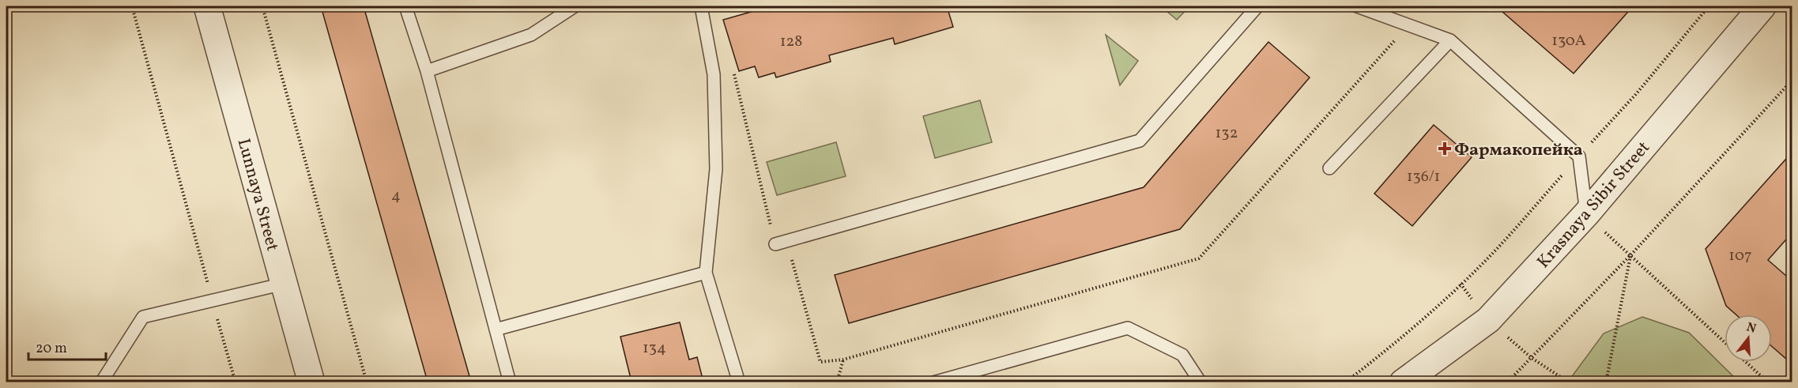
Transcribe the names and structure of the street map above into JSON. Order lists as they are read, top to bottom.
{
  "streets": {
    "street": ["Lunnaya Street", "Krasnaya Sibir Street"]
  },
  "places": {
    "health": ["Фармакопейка"]
  },
  "house_numbers": [
    "130А",
    "128",
    "132",
    "136/1",
    "4",
    "107",
    "134"
  ],
  "scale_bar": "20 m",
  "north": "top"
}
